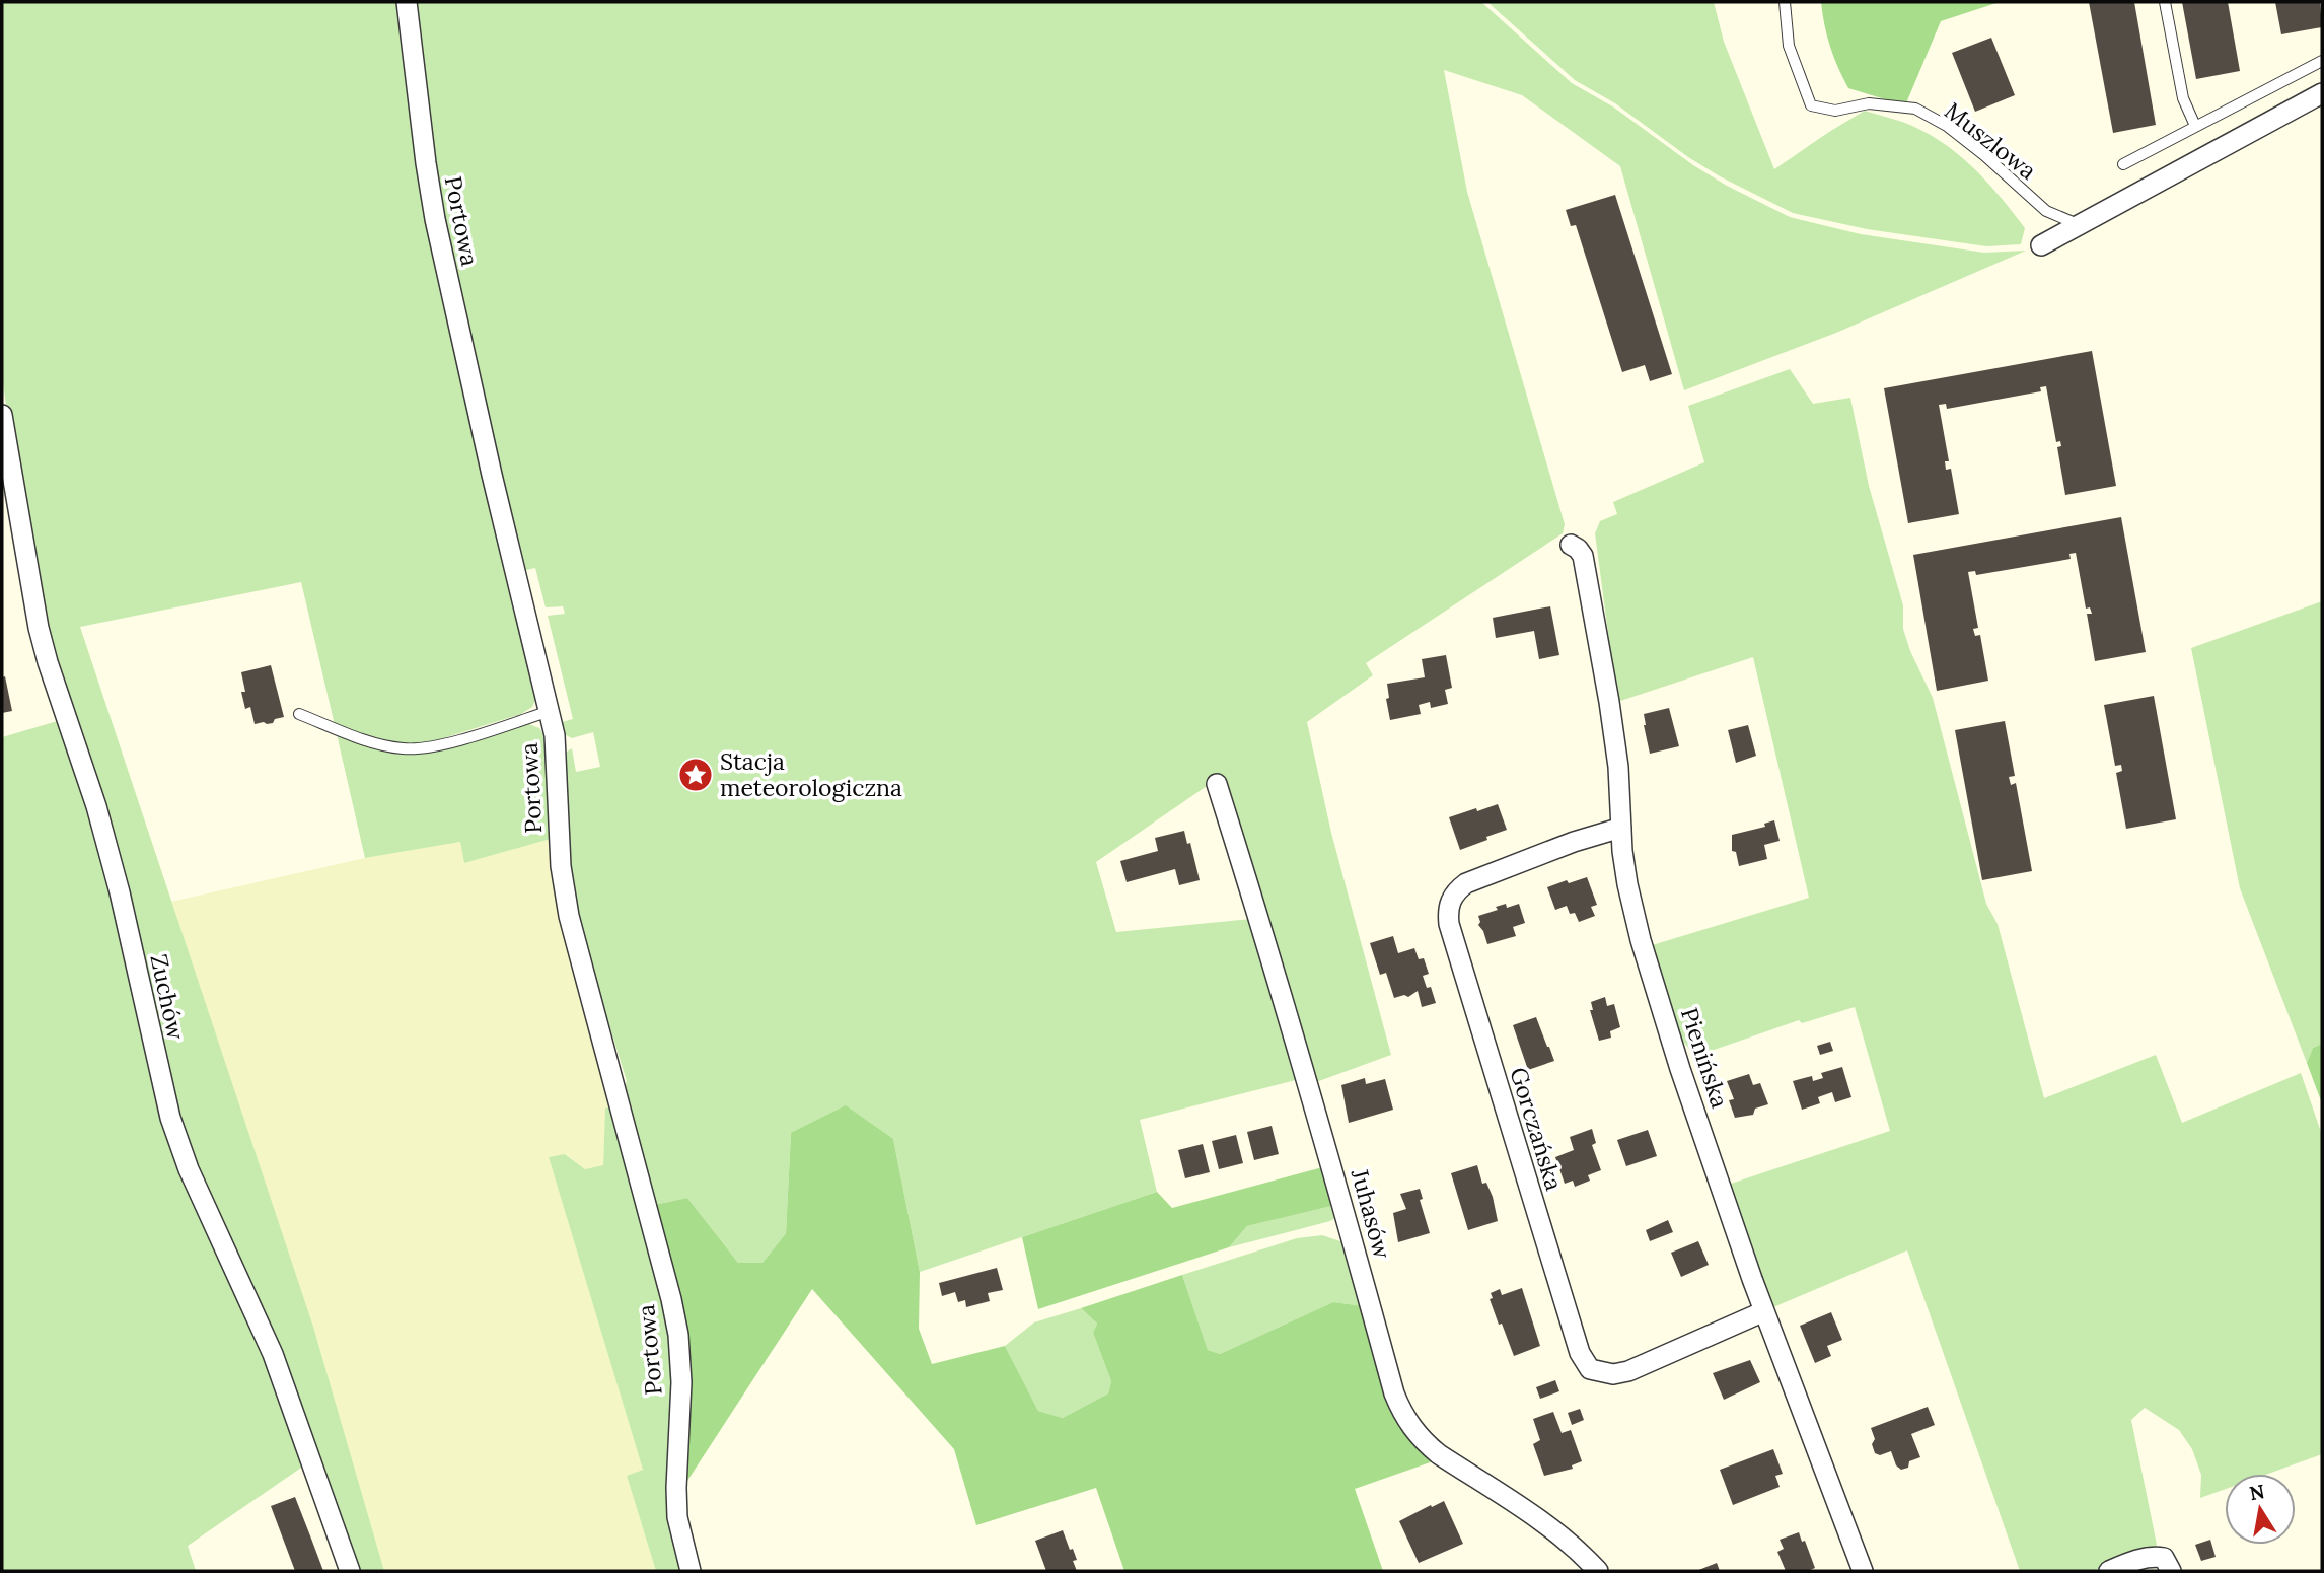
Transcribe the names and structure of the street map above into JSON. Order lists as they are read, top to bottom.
{
  "streets": {
    "street": [
      "Portowa",
      "Zuchów",
      "Pienińska",
      "Gorczańska",
      "Juhasów"
    ],
    "lane": ["Muszlowa"]
  },
  "crossings": [
    ["Pienińska", "Gorczańska"]
  ],
  "places": {
    "place": ["Stacja meteorologiczna"]
  },
  "north": "top"
}
